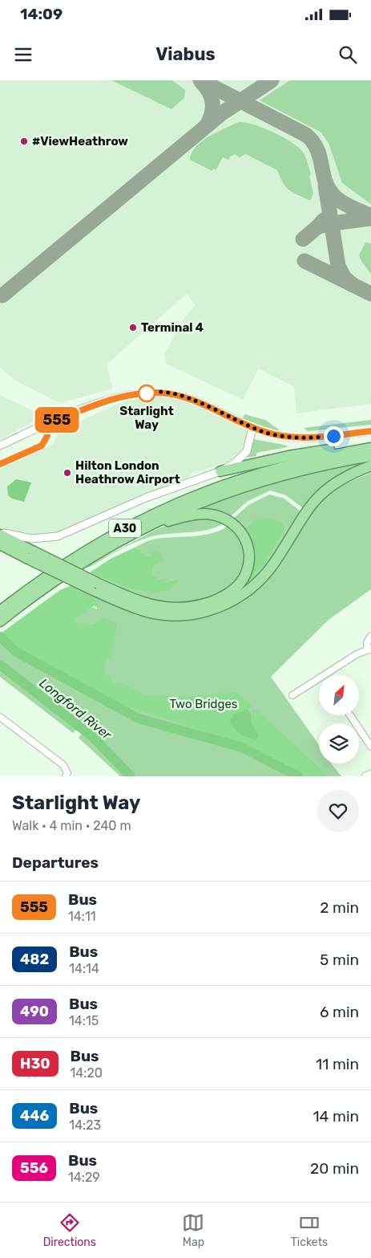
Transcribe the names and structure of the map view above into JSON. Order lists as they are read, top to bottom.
{
  "streets": {
    "highway": ["A30"]
  },
  "water": ["Longford River"],
  "parks": ["Two Bridges"],
  "places": [
    "#ViewHeathrow",
    "Terminal 4",
    "Starlight Way",
    "Hilton London Heathrow Airport"
  ],
  "lines": ["bus line 555"],
  "north": "top right",
  "page": {
    "status": "14:09",
    "header": "Viabus",
    "on_map": "555",
    "heading": [
      ["Starlight Way", "Walk · 4 min · 240 m"],
      "Departures"
    ],
    "list": [
      {
        "mark": "555",
        "name": "Bus",
        "note": "14:11",
        "value": "2 min"
      },
      {
        "mark": "482",
        "name": "Bus",
        "note": "14:14",
        "value": "5 min"
      },
      {
        "mark": "490",
        "name": "Bus",
        "note": "14:15",
        "value": "6 min"
      },
      {
        "mark": "H30",
        "name": "Bus",
        "note": "14:20",
        "value": "11 min"
      },
      {
        "mark": "446",
        "name": "Bus",
        "note": "14:23",
        "value": "14 min"
      },
      {
        "mark": "556",
        "name": "Bus",
        "note": "14:29",
        "value": "20 min"
      }
    ],
    "tabs": ["Directions", "Map", "Tickets"]
  }
}
